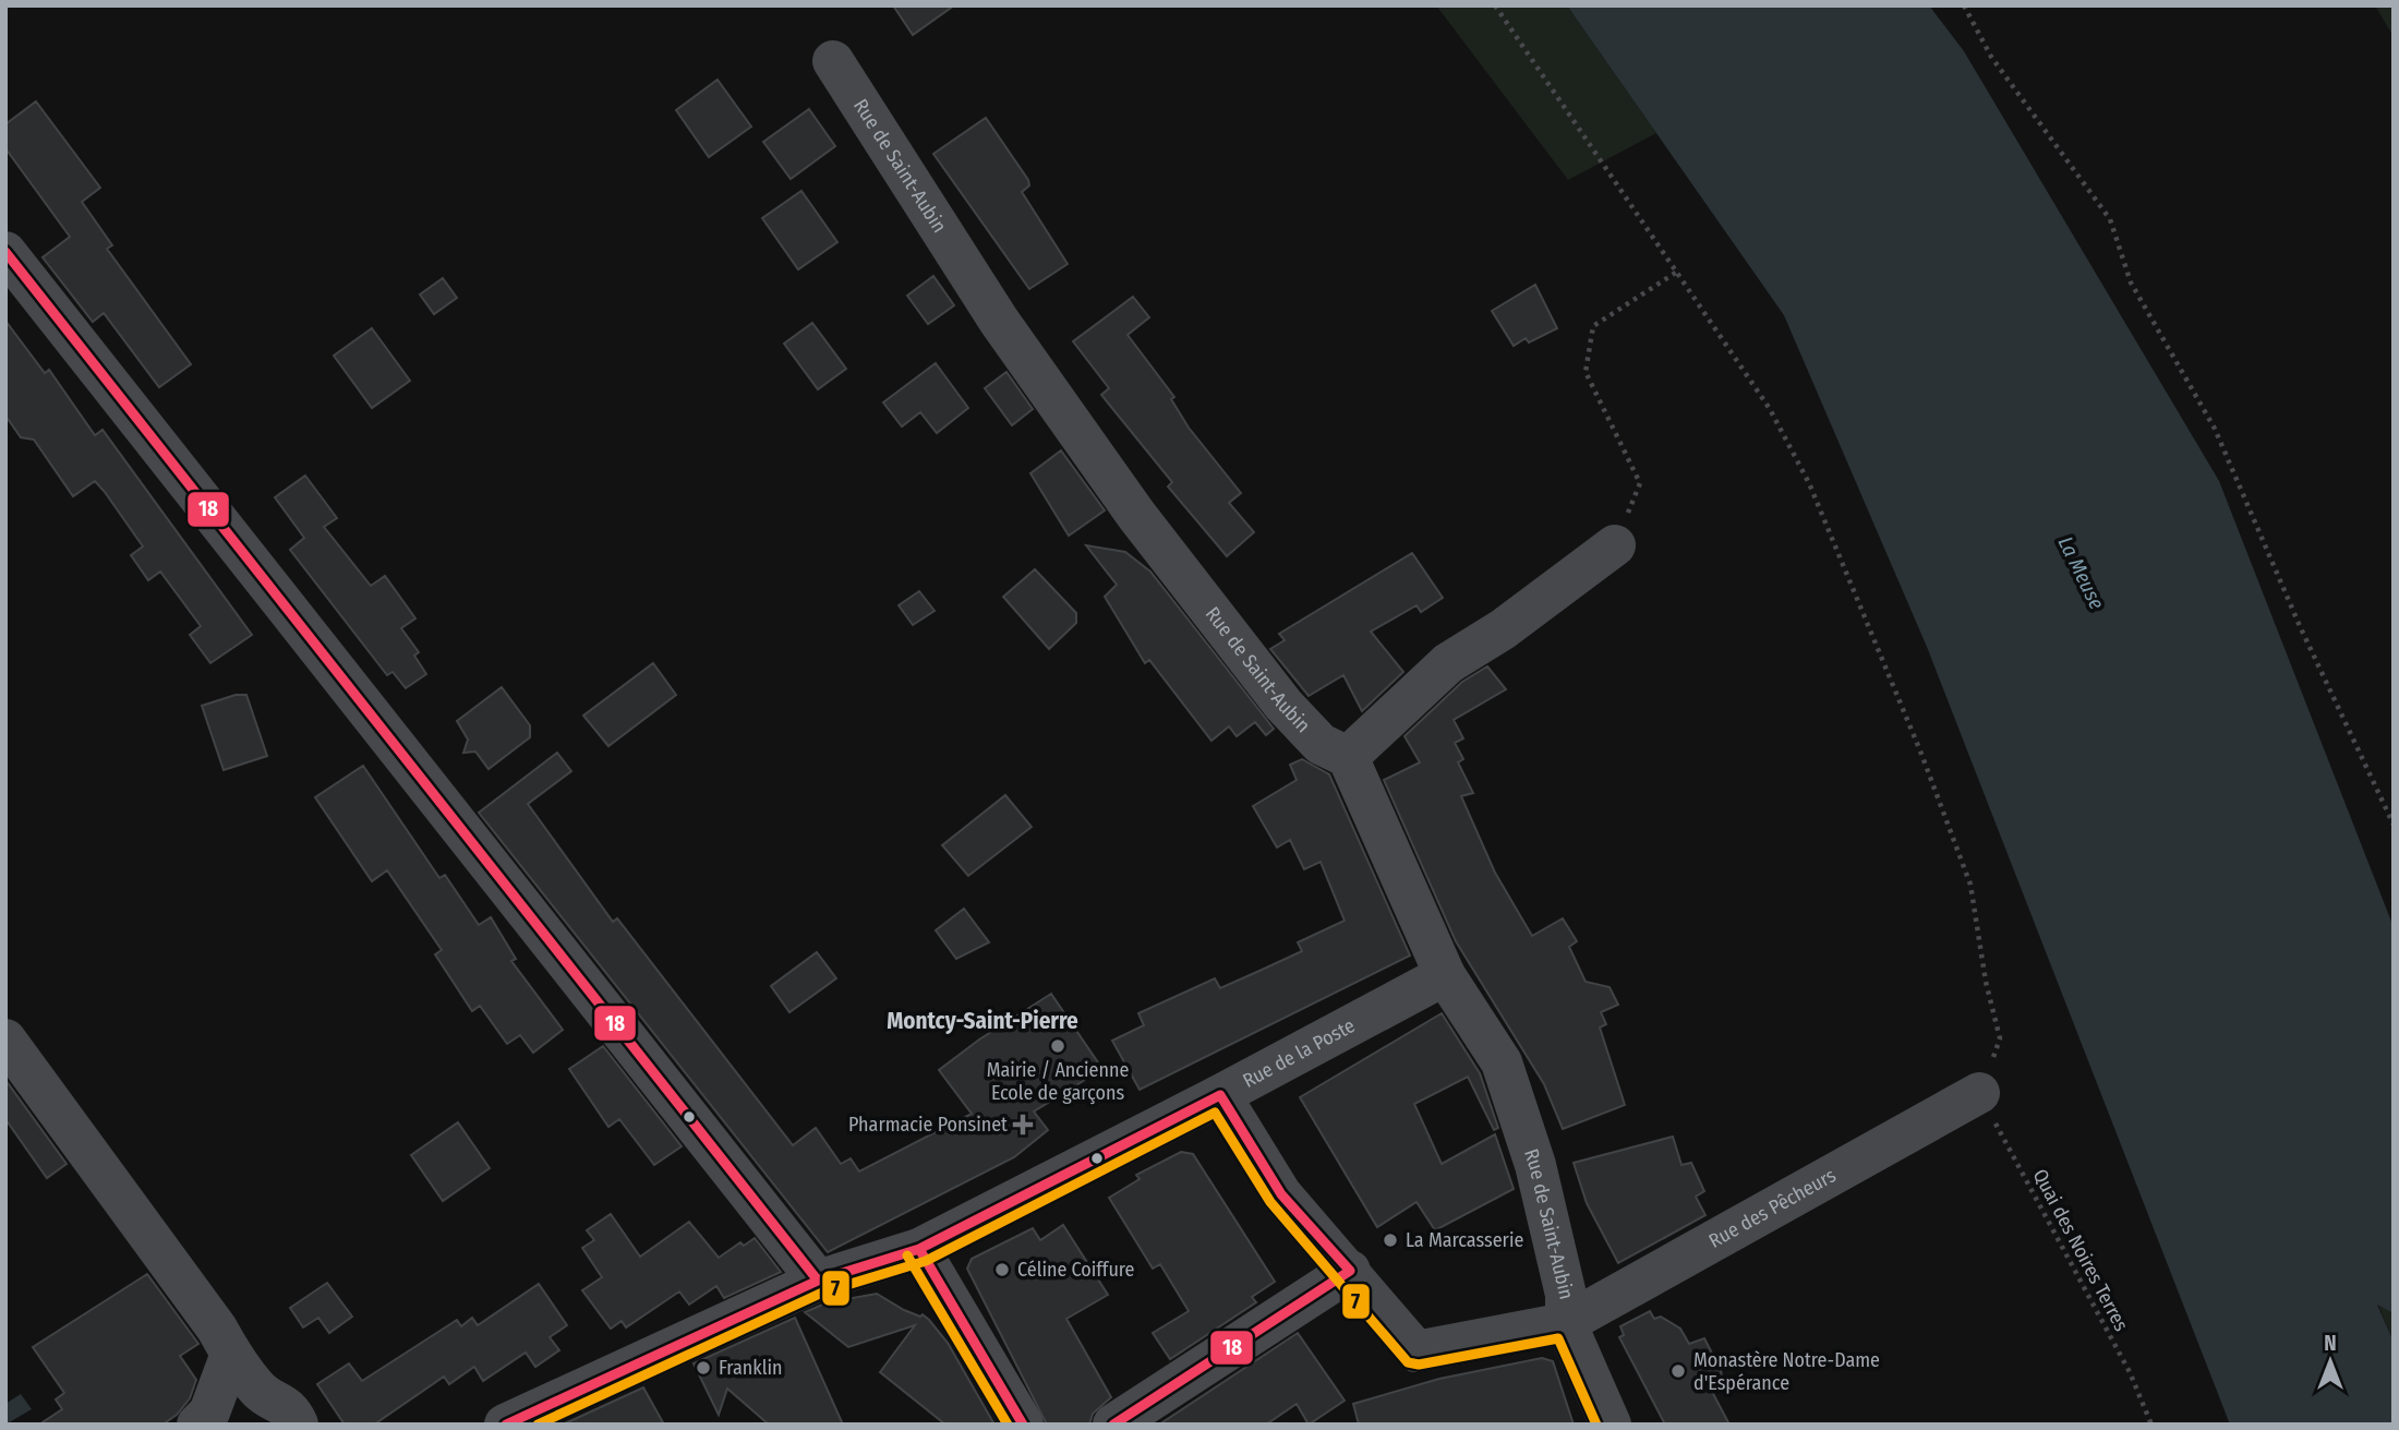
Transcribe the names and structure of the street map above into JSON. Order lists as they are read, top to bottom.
{
  "streets": {
    "street": ["Rue de Saint-Aubin", "Rue de la Poste", "Rue des Pêcheurs"],
    "path": ["Quai des Noires Terres"]
  },
  "crossings": [
    ["Rue de Saint-Aubin", "Rue de la Poste"],
    ["Rue de Saint-Aubin", "Rue des Pêcheurs"],
    ["Rue des Pêcheurs", "Quai des Noires Terres"]
  ],
  "districts": ["Montcy-Saint-Pierre"],
  "water": ["La Meuse"],
  "places": {
    "other": [
      "Mairie / Ancienne Ecole de garçons",
      "La Marcasserie",
      "Céline Coiffure",
      "Franklin",
      "Monastère Notre-Dame d'Espérance"
    ],
    "health": ["Pharmacie Ponsinet"]
  },
  "lines": ["transit line 18", "transit line 7"],
  "north": "top"
}
